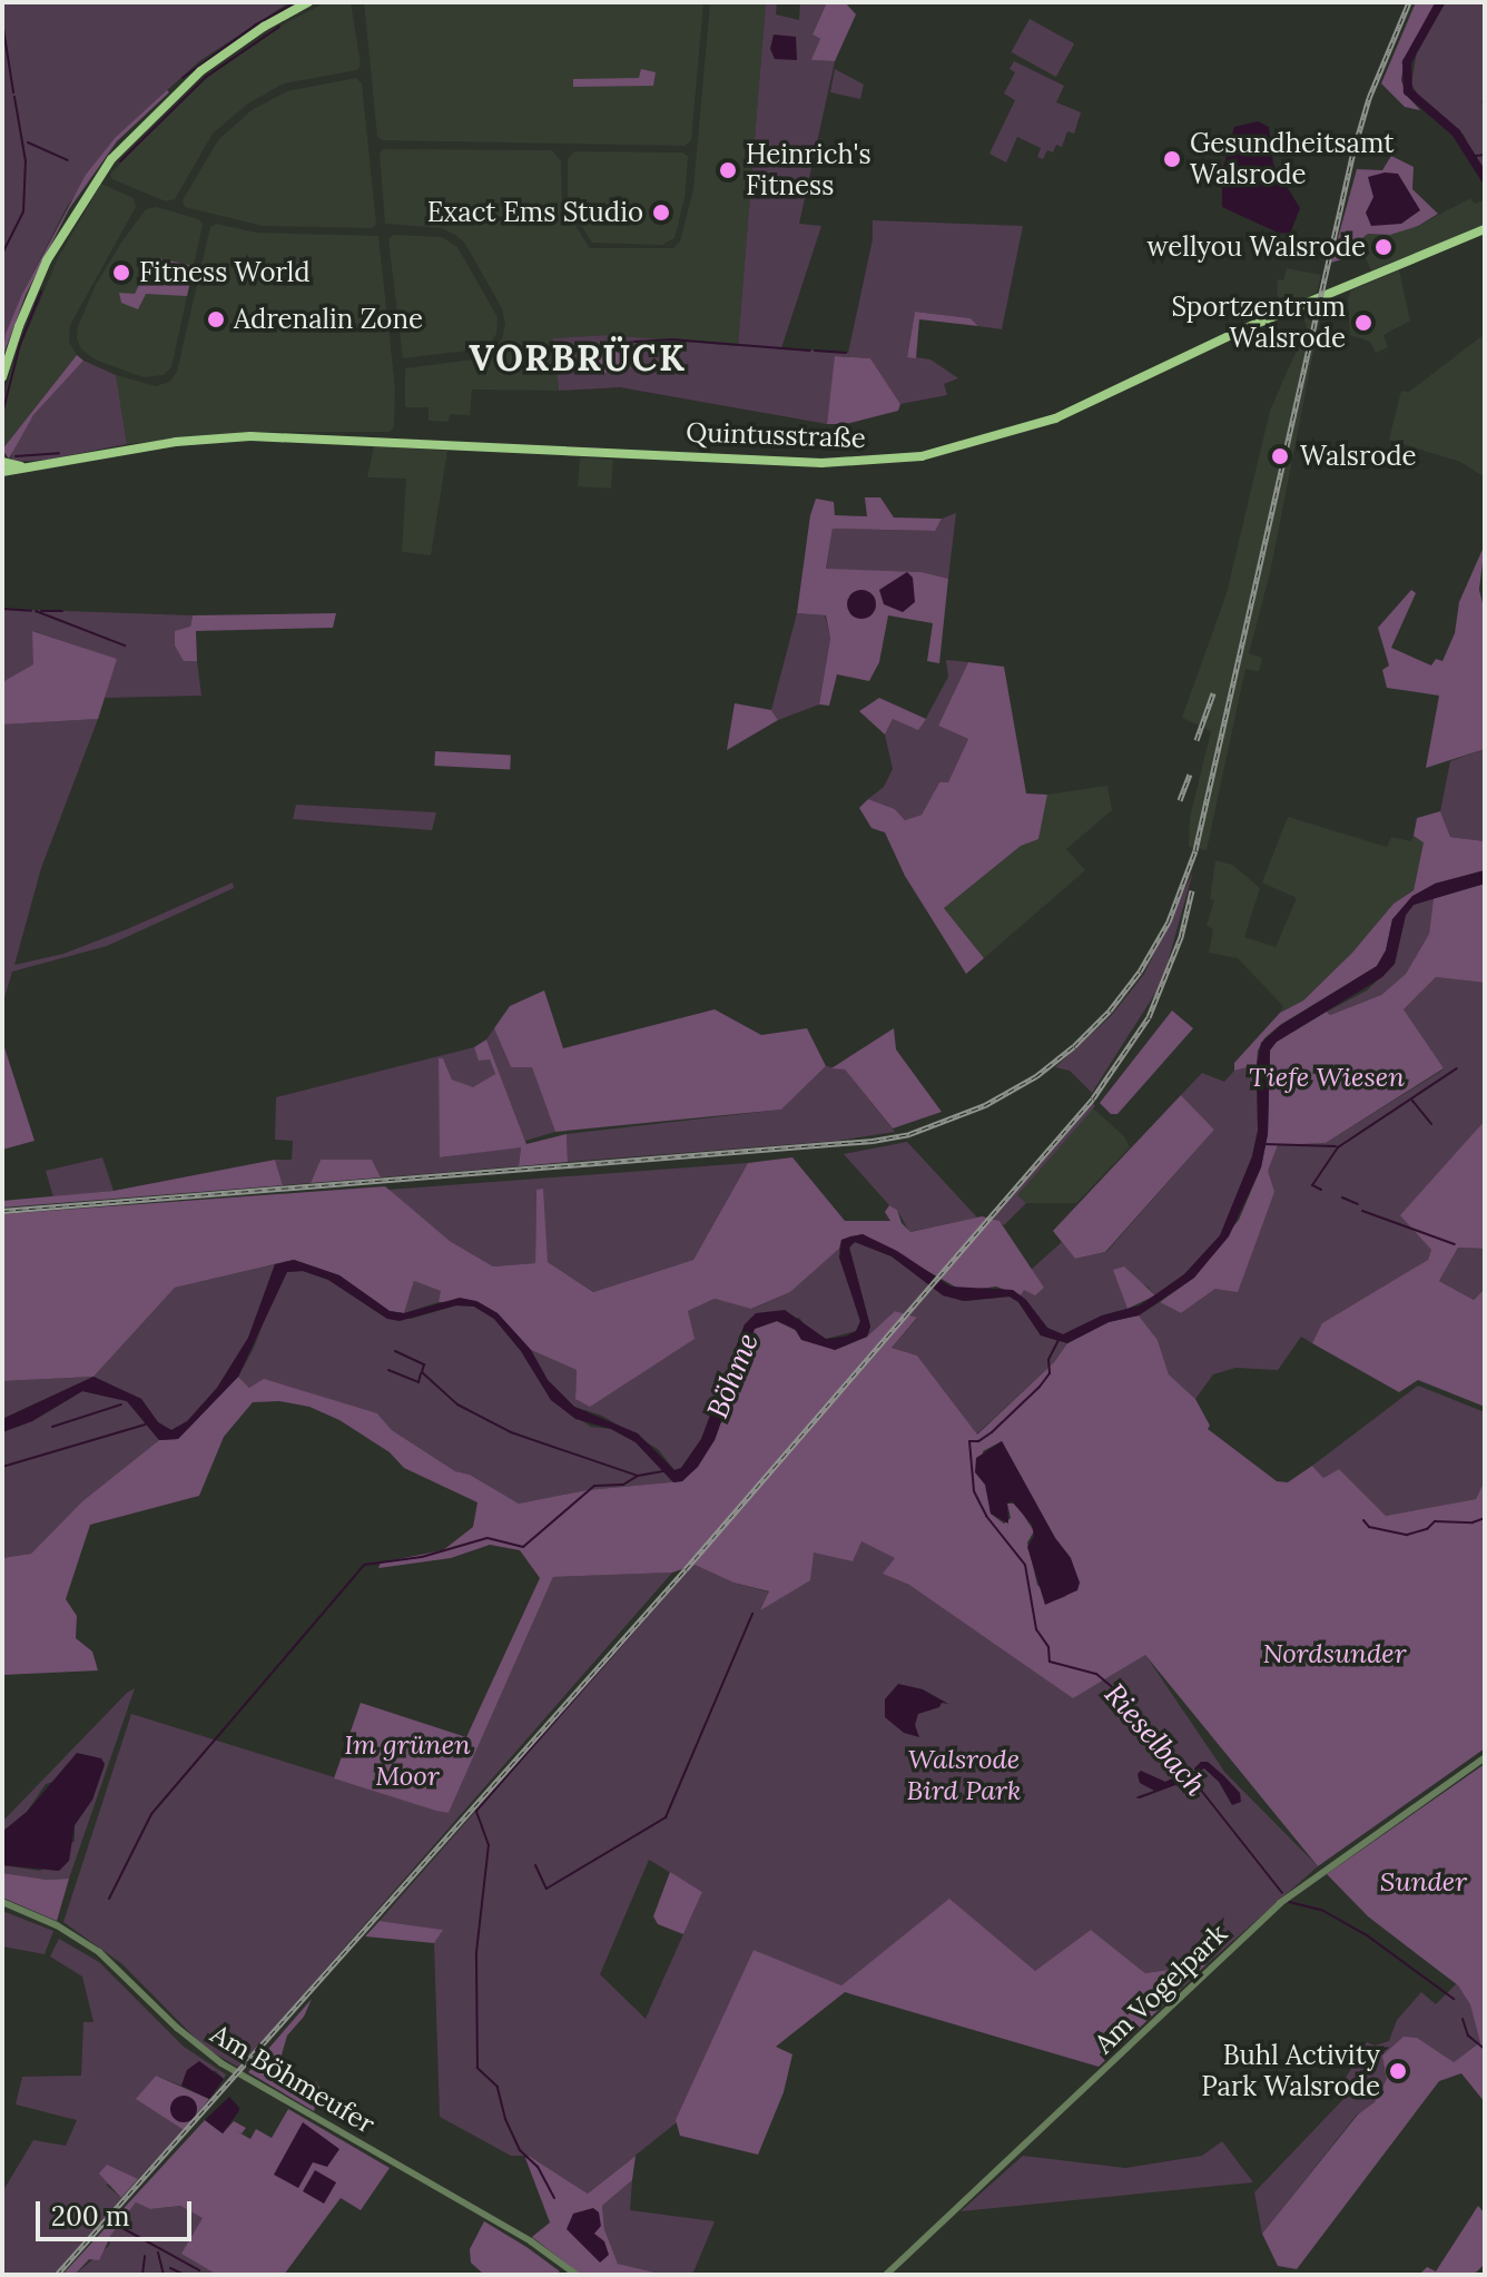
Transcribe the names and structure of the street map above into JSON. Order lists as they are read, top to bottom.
{
  "streets": {
    "main road": ["Quintusstraße"],
    "street": ["Am Vogelpark", "Am Böhmeufer"]
  },
  "districts": ["VORBRÜCK"],
  "water": ["Böhme", "Rieselbach"],
  "parks": [
    "Tiefe Wiesen",
    "Nordsunder",
    "Im grünen Moor",
    "Walsrode Bird Park",
    "Sunder"
  ],
  "places": [
    "Gesundheitsamt Walsrode",
    "Heinrich's Fitness",
    "Exact Ems Studio",
    "wellyou Walsrode",
    "Fitness World",
    "Adrenalin Zone",
    "Sportzentrum Walsrode",
    "Walsrode",
    "Buhl Activity Park Walsrode"
  ],
  "scale_bar": "200 m"
}
